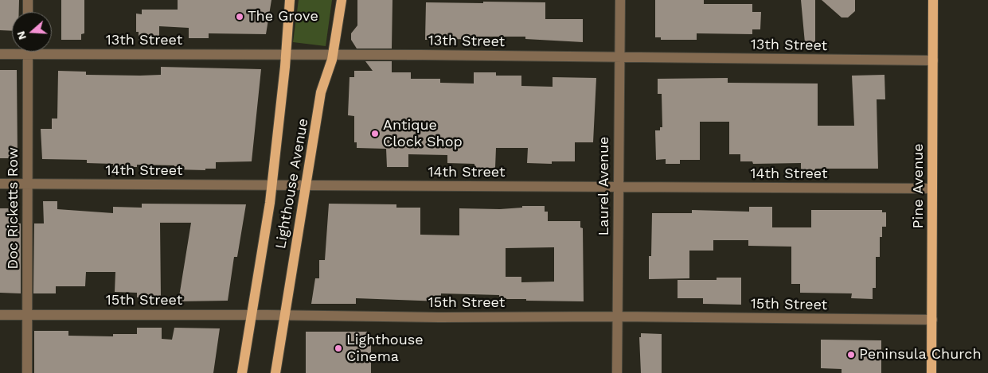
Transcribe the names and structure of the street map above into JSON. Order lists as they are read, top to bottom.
{
  "streets": {
    "main road": ["Lighthouse Avenue", "Pine Avenue"],
    "street": [
      "13th Street",
      "14th Street",
      "Laurel Avenue",
      "Doc Ricketts Row",
      "15th Street"
    ]
  },
  "crossings": [
    ["13th Street", "Lighthouse Avenue"],
    ["13th Street", "Laurel Avenue"],
    ["13th Street", "Pine Avenue"],
    ["14th Street", "Lighthouse Avenue"],
    ["14th Street", "Laurel Avenue"],
    ["14th Street", "Pine Avenue"],
    ["14th Street", "Doc Ricketts Row"],
    ["Lighthouse Avenue", "15th Street"],
    ["Laurel Avenue", "15th Street"],
    ["Pine Avenue", "15th Street"],
    ["Doc Ricketts Row", "15th Street"]
  ],
  "places": [
    "The Grove",
    "Antique Clock Shop",
    "Lighthouse Cinema",
    "Peninsula Church"
  ],
  "north": "left"
}
